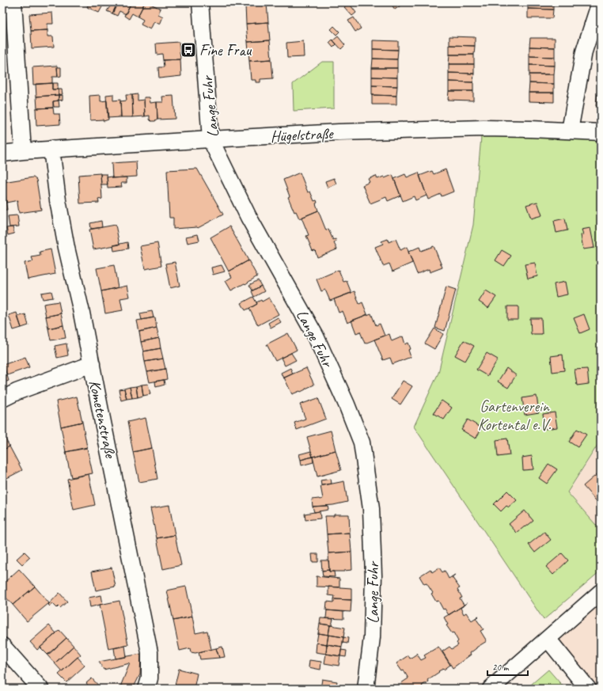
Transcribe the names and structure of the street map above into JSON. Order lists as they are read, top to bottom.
{
  "streets": {
    "street": ["Lange Fuhr", "Hügelstraße", "Kometenstraße"]
  },
  "crossings": [
    ["Lange Fuhr", "Hügelstraße"],
    ["Hügelstraße", "Kometenstraße"]
  ],
  "parks": ["Gartenverein Kortental e.V."],
  "places": {
    "bus stop": ["Fine Frau"]
  },
  "scale_bar": "20 m"
}
